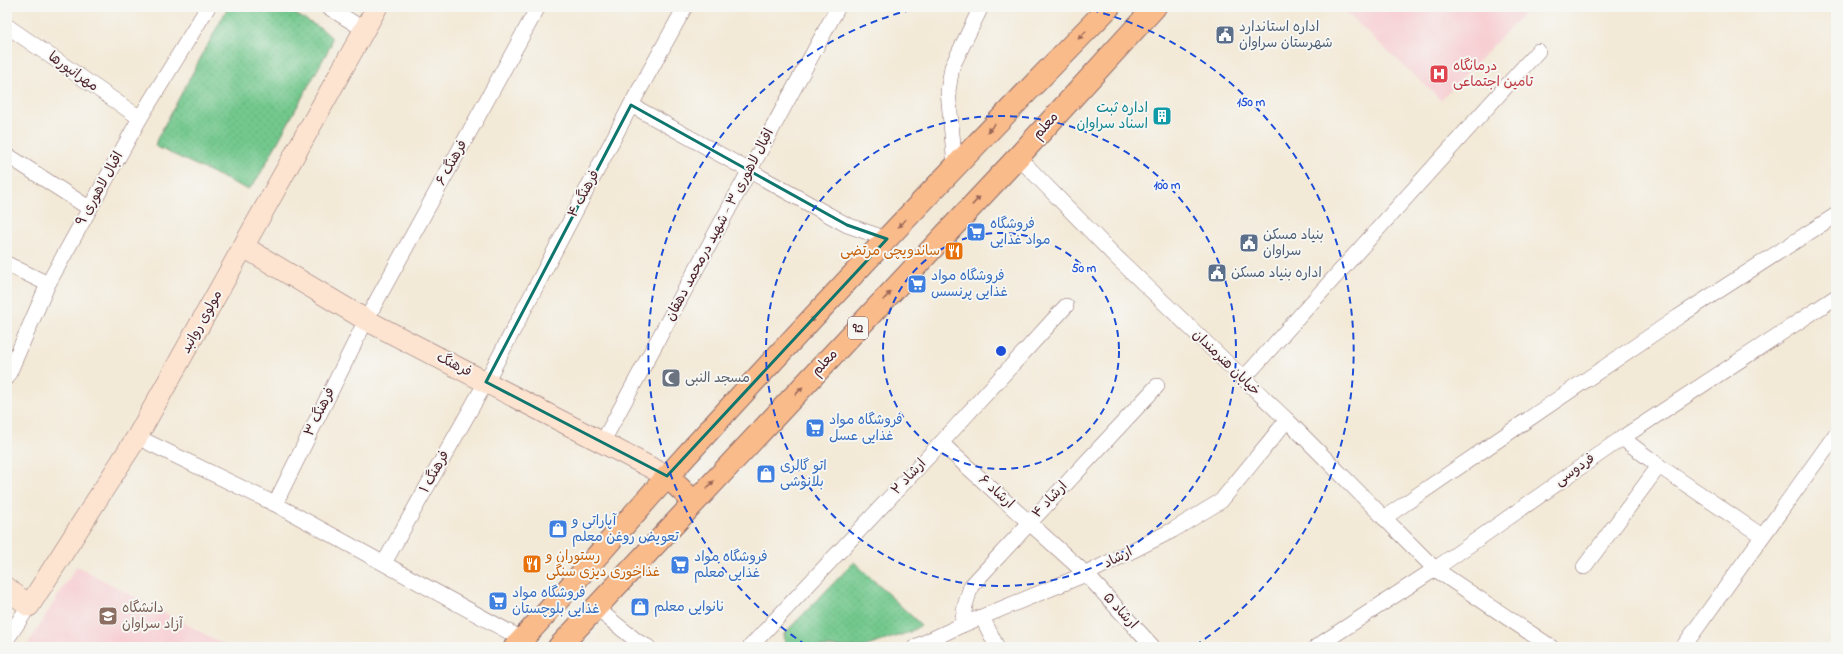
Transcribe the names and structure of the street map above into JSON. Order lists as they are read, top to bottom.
{
  "streets": {
    "main road": ["معلم", "92"],
    "street": [
      "مهرانپورها",
      "فرهنگ ۶",
      "اقبال لاهوری ۹",
      "فرهنگ ۴",
      "اقبال لاهوری ۳ - شهید درمحمد دهقان",
      "مولوی روانبد",
      "خیابان هنرمندان",
      "فرهنگ",
      "فرهنگ ۳",
      "فردوسی",
      "فرهنگ ۱",
      "ارشاد ۲",
      "ارشاد ۶",
      "ارشاد ۴",
      "ارشاد",
      "ارشاد ۵"
    ]
  },
  "crossings": [
    ["مهرانپورها", "اقبال لاهوری ۹"],
    ["معلم", "خیابان هنرمندان"],
    ["فرهنگ ۶", "فرهنگ"],
    ["فرهنگ ۶", "فرهنگ ۳"],
    ["فرهنگ ۴", "فرهنگ"],
    ["فرهنگ ۴", "فرهنگ ۱"],
    ["اقبال لاهوری ۳ - شهید درمحمد دهقان", "فرهنگ"],
    ["مولوی روانبد", "فرهنگ"],
    ["خیابان هنرمندان", "فردوسی"],
    ["خیابان هنرمندان", "ارشاد"],
    ["فرهنگ", "فرهنگ ۳"],
    ["فرهنگ", "فرهنگ ۱"],
    ["ارشاد ۲", "ارشاد ۶"],
    ["ارشاد ۶", "ارشاد ۴"],
    ["ارشاد ۶", "ارشاد"],
    ["ارشاد ۶", "ارشاد ۵"],
    ["ارشاد ۴", "ارشاد"],
    ["ارشاد", "ارشاد ۵"]
  ],
  "places": {
    "public building": ["اداره استاندارد شهرستان سراوان", "بنیاد مسکن سراوان", "اداره بنیاد مسکن"],
    "hospital": ["درمانگاه تامین اجتماعی"],
    "building": ["اداره ثبت اسناد سراوان"],
    "supermarket": [
      "فروشگاه مواد غذایی",
      "فروشگاه مواد غذایی پرنسس",
      "فروشگاه مواد غذایی عسل",
      "فروشگاه مواد غذایی معلم",
      "فروشگاه مواد غذایی بلوچستان"
    ],
    "restaurant": ["ساندویچی مرتضی", "رستوران و غذاخوری دیزی سنگی"],
    "mosque": ["مسجد النبی"],
    "shop": ["اتو گالری بلانوشی", "آپاراتی و تعویض روغن معلم", "نانوایی معلم"],
    "school or university": ["دانشگاه آزاد سراوان"]
  },
  "rings": ["150 m", "100 m", "50 m"]
}
